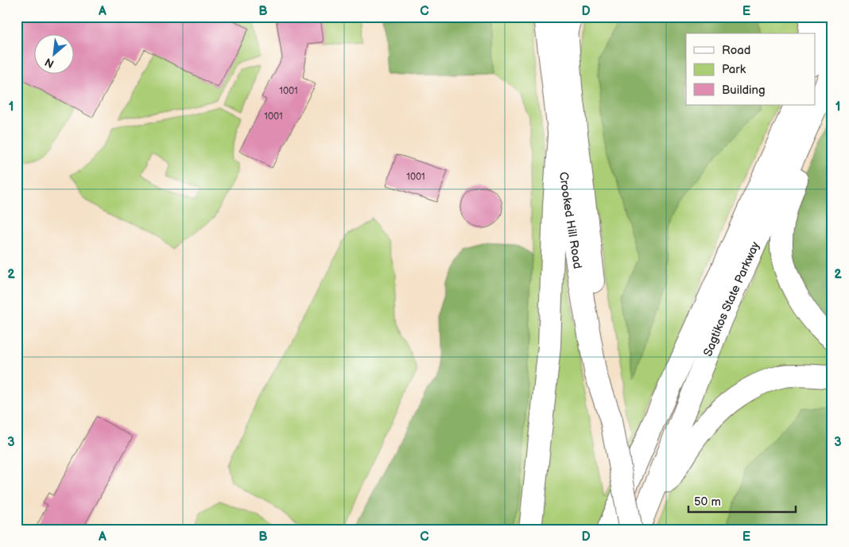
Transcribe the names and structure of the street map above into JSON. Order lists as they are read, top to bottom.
{
  "streets": {
    "main road": ["Crooked Hill Road", "Sagtikos State Parkway"]
  },
  "house_numbers": ["1001", "1001", "1001"],
  "legend": ["Road", "Park", "Building"],
  "scale_bar": "50 m",
  "north": "bottom left",
  "grid": {
    "columns": [
      "A",
      "B",
      "C",
      "D",
      "E"
    ],
    "rows": ["1", "2", "3"]
  }
}
